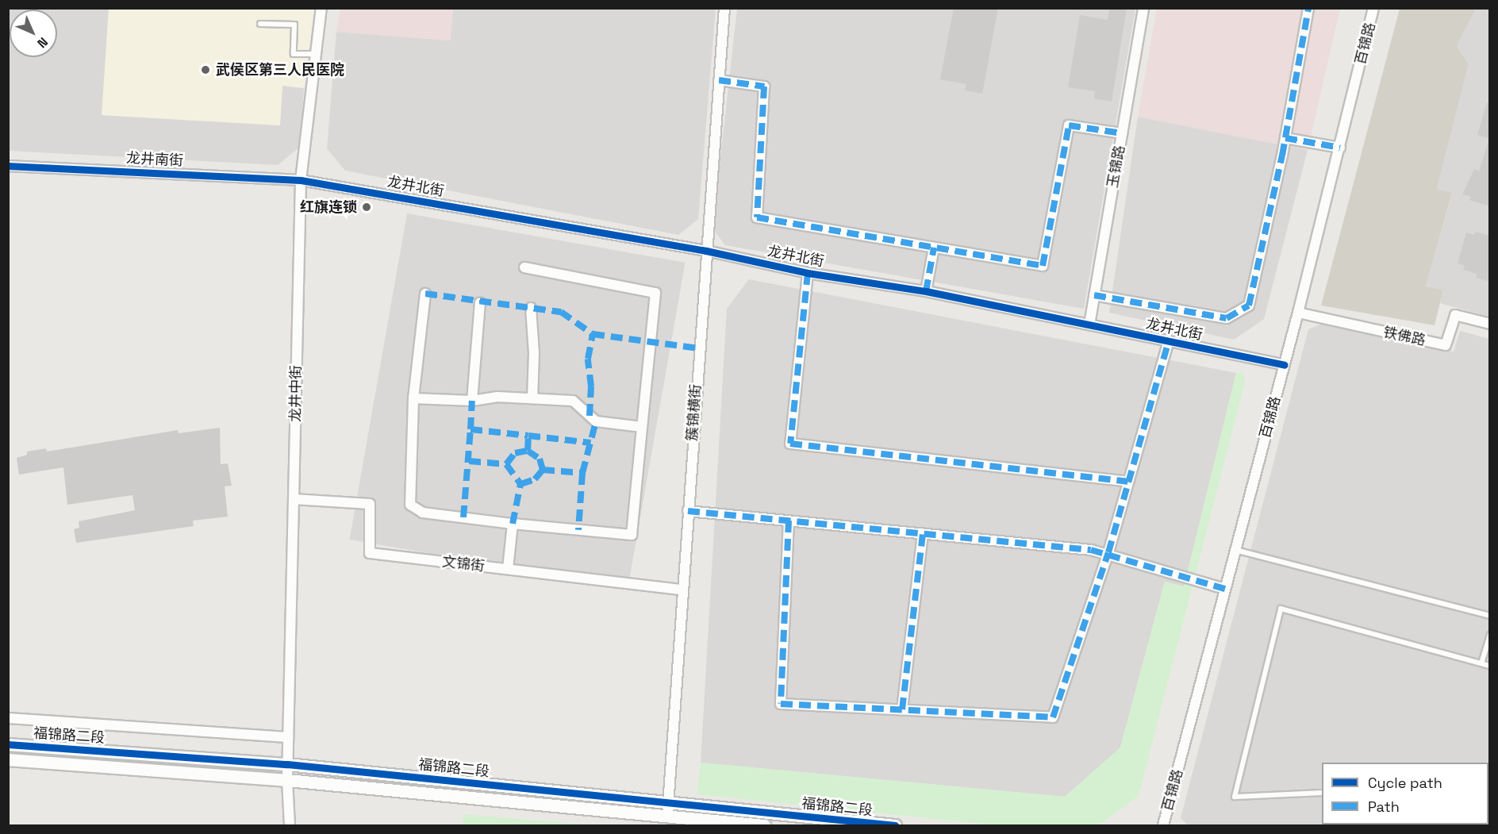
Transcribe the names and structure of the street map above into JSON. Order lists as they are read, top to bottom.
{
  "streets": {
    "street": [
      "百锦路",
      "龙井南街",
      "玉锦路",
      "龙井北街",
      "铁佛路",
      "龙井中街",
      "簇锦横街",
      "文锦街",
      "福锦路二段"
    ]
  },
  "crossings": [
    ["百锦路", "龙井北街"],
    ["百锦路", "铁佛路"],
    ["龙井南街", "龙井北街"],
    ["龙井南街", "龙井中街"],
    ["玉锦路", "龙井北街"],
    ["龙井北街", "龙井中街"],
    ["龙井北街", "簇锦横街"],
    ["龙井中街", "文锦街"],
    ["龙井中街", "福锦路二段"],
    ["簇锦横街", "文锦街"],
    ["簇锦横街", "福锦路二段"]
  ],
  "places": ["武侯区第三人民医院", "红旗连锁"],
  "legend": ["Cycle path", "Path"],
  "north": "bottom right"
}
